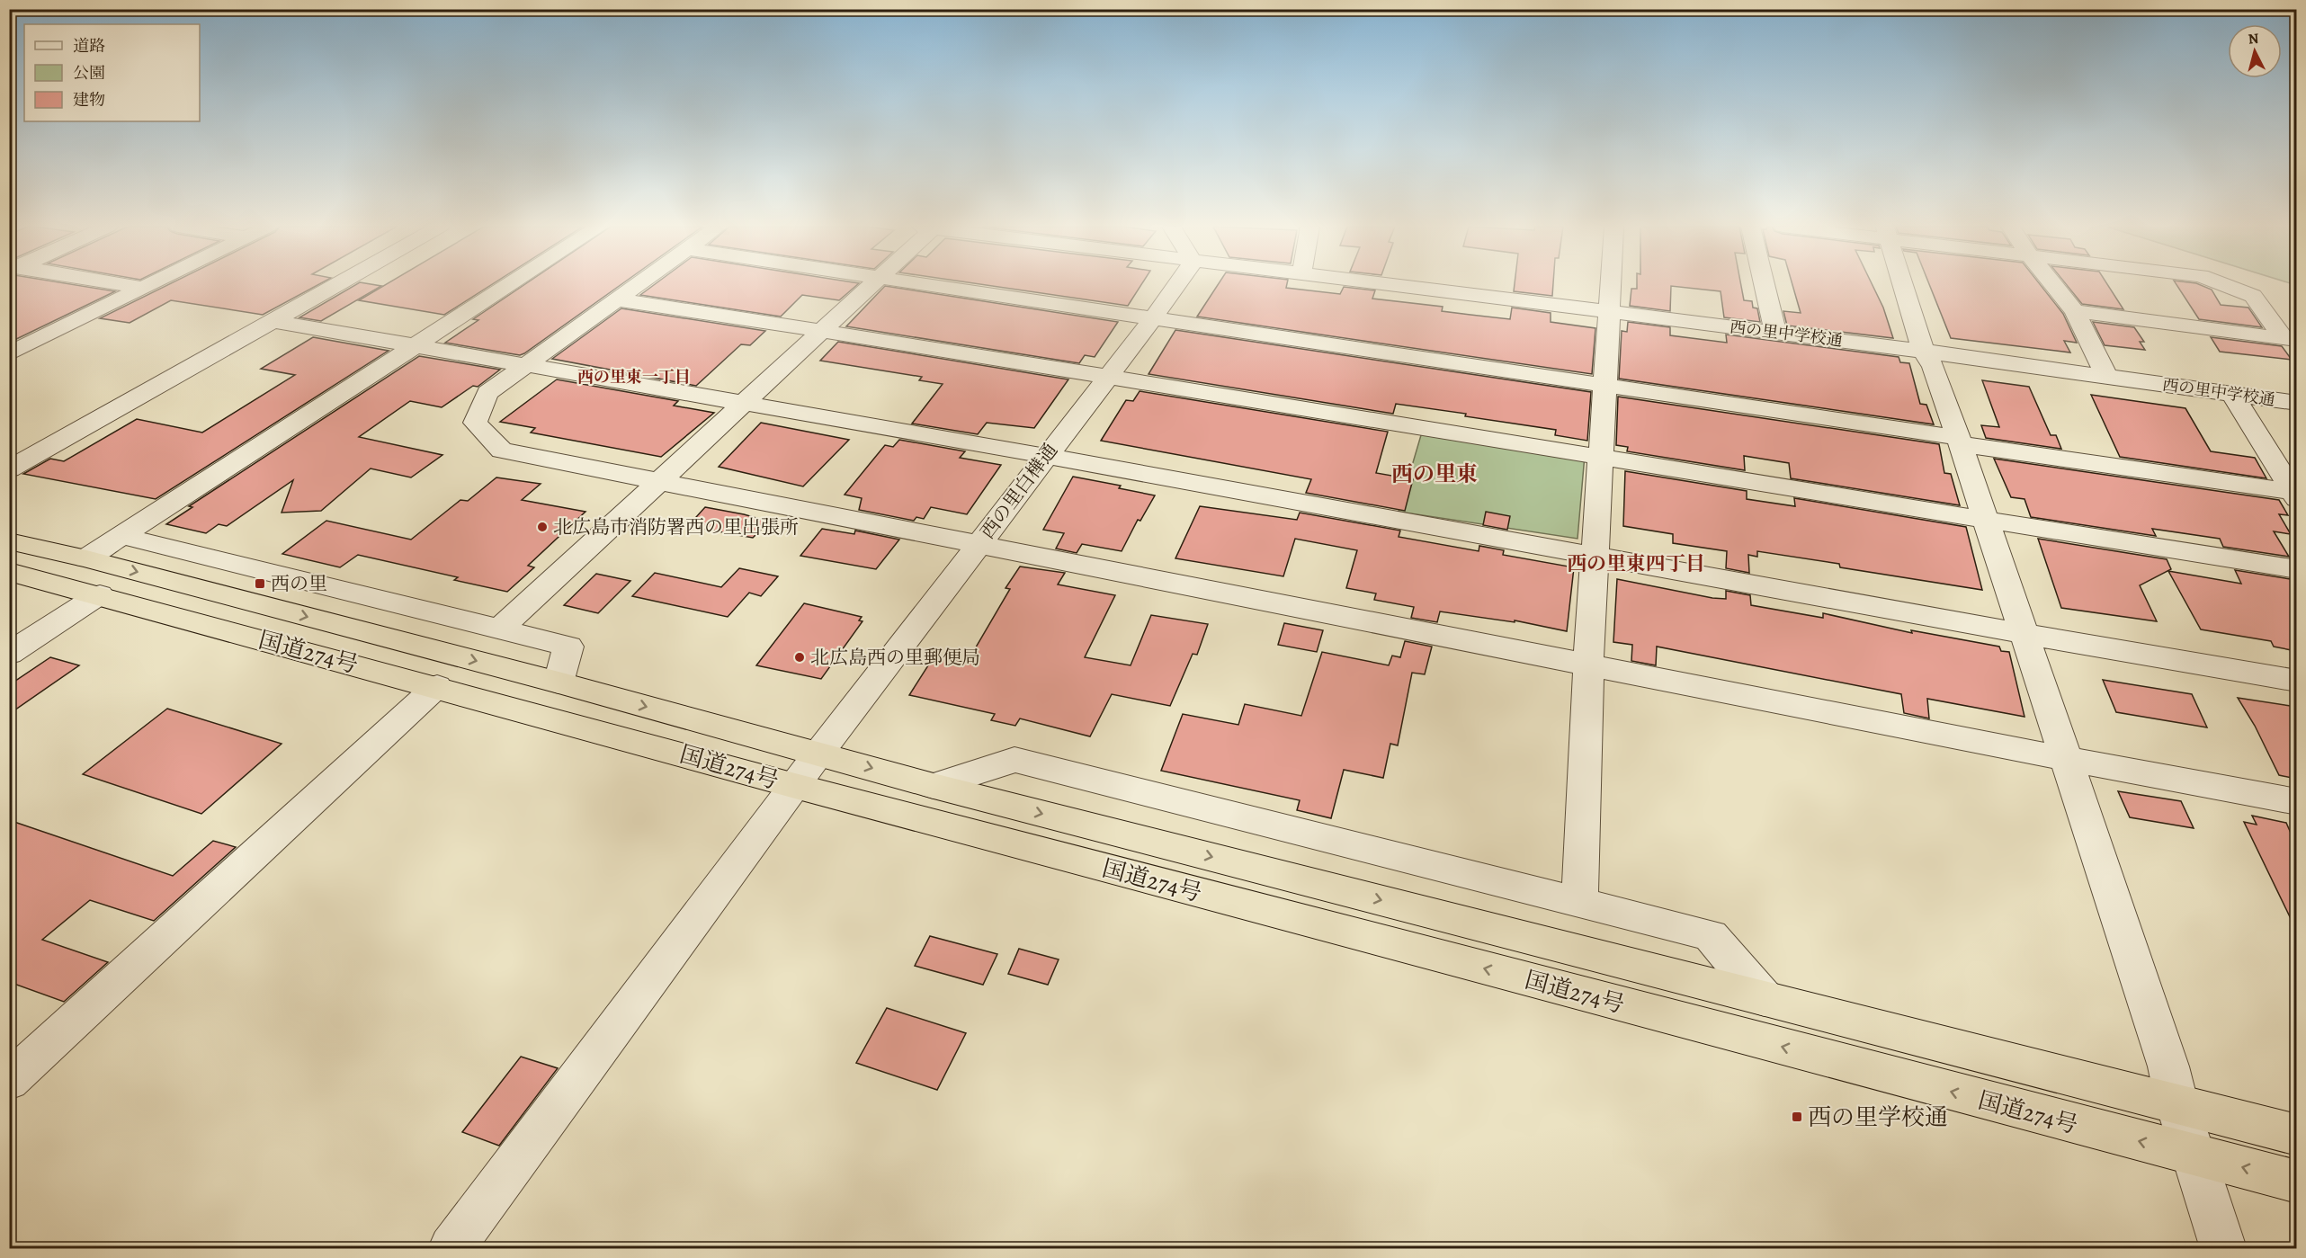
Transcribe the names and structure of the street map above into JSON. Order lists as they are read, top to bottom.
{
  "streets": {
    "highway": ["国道274号"],
    "street": ["西の里中学校通", "西の里白樺通"]
  },
  "crossings": [
    ["西の里白樺通", "国道274号"]
  ],
  "districts": ["西の里東一丁目", "西の里東", "西の里東四丁目"],
  "places": {
    "other": ["北広島市消防署西の里出張所", "北広島西の里郵便局"],
    "transit": ["西の里", "西の里学校通"]
  },
  "legend": ["道路", "公園", "建物"],
  "north": "top"
}
